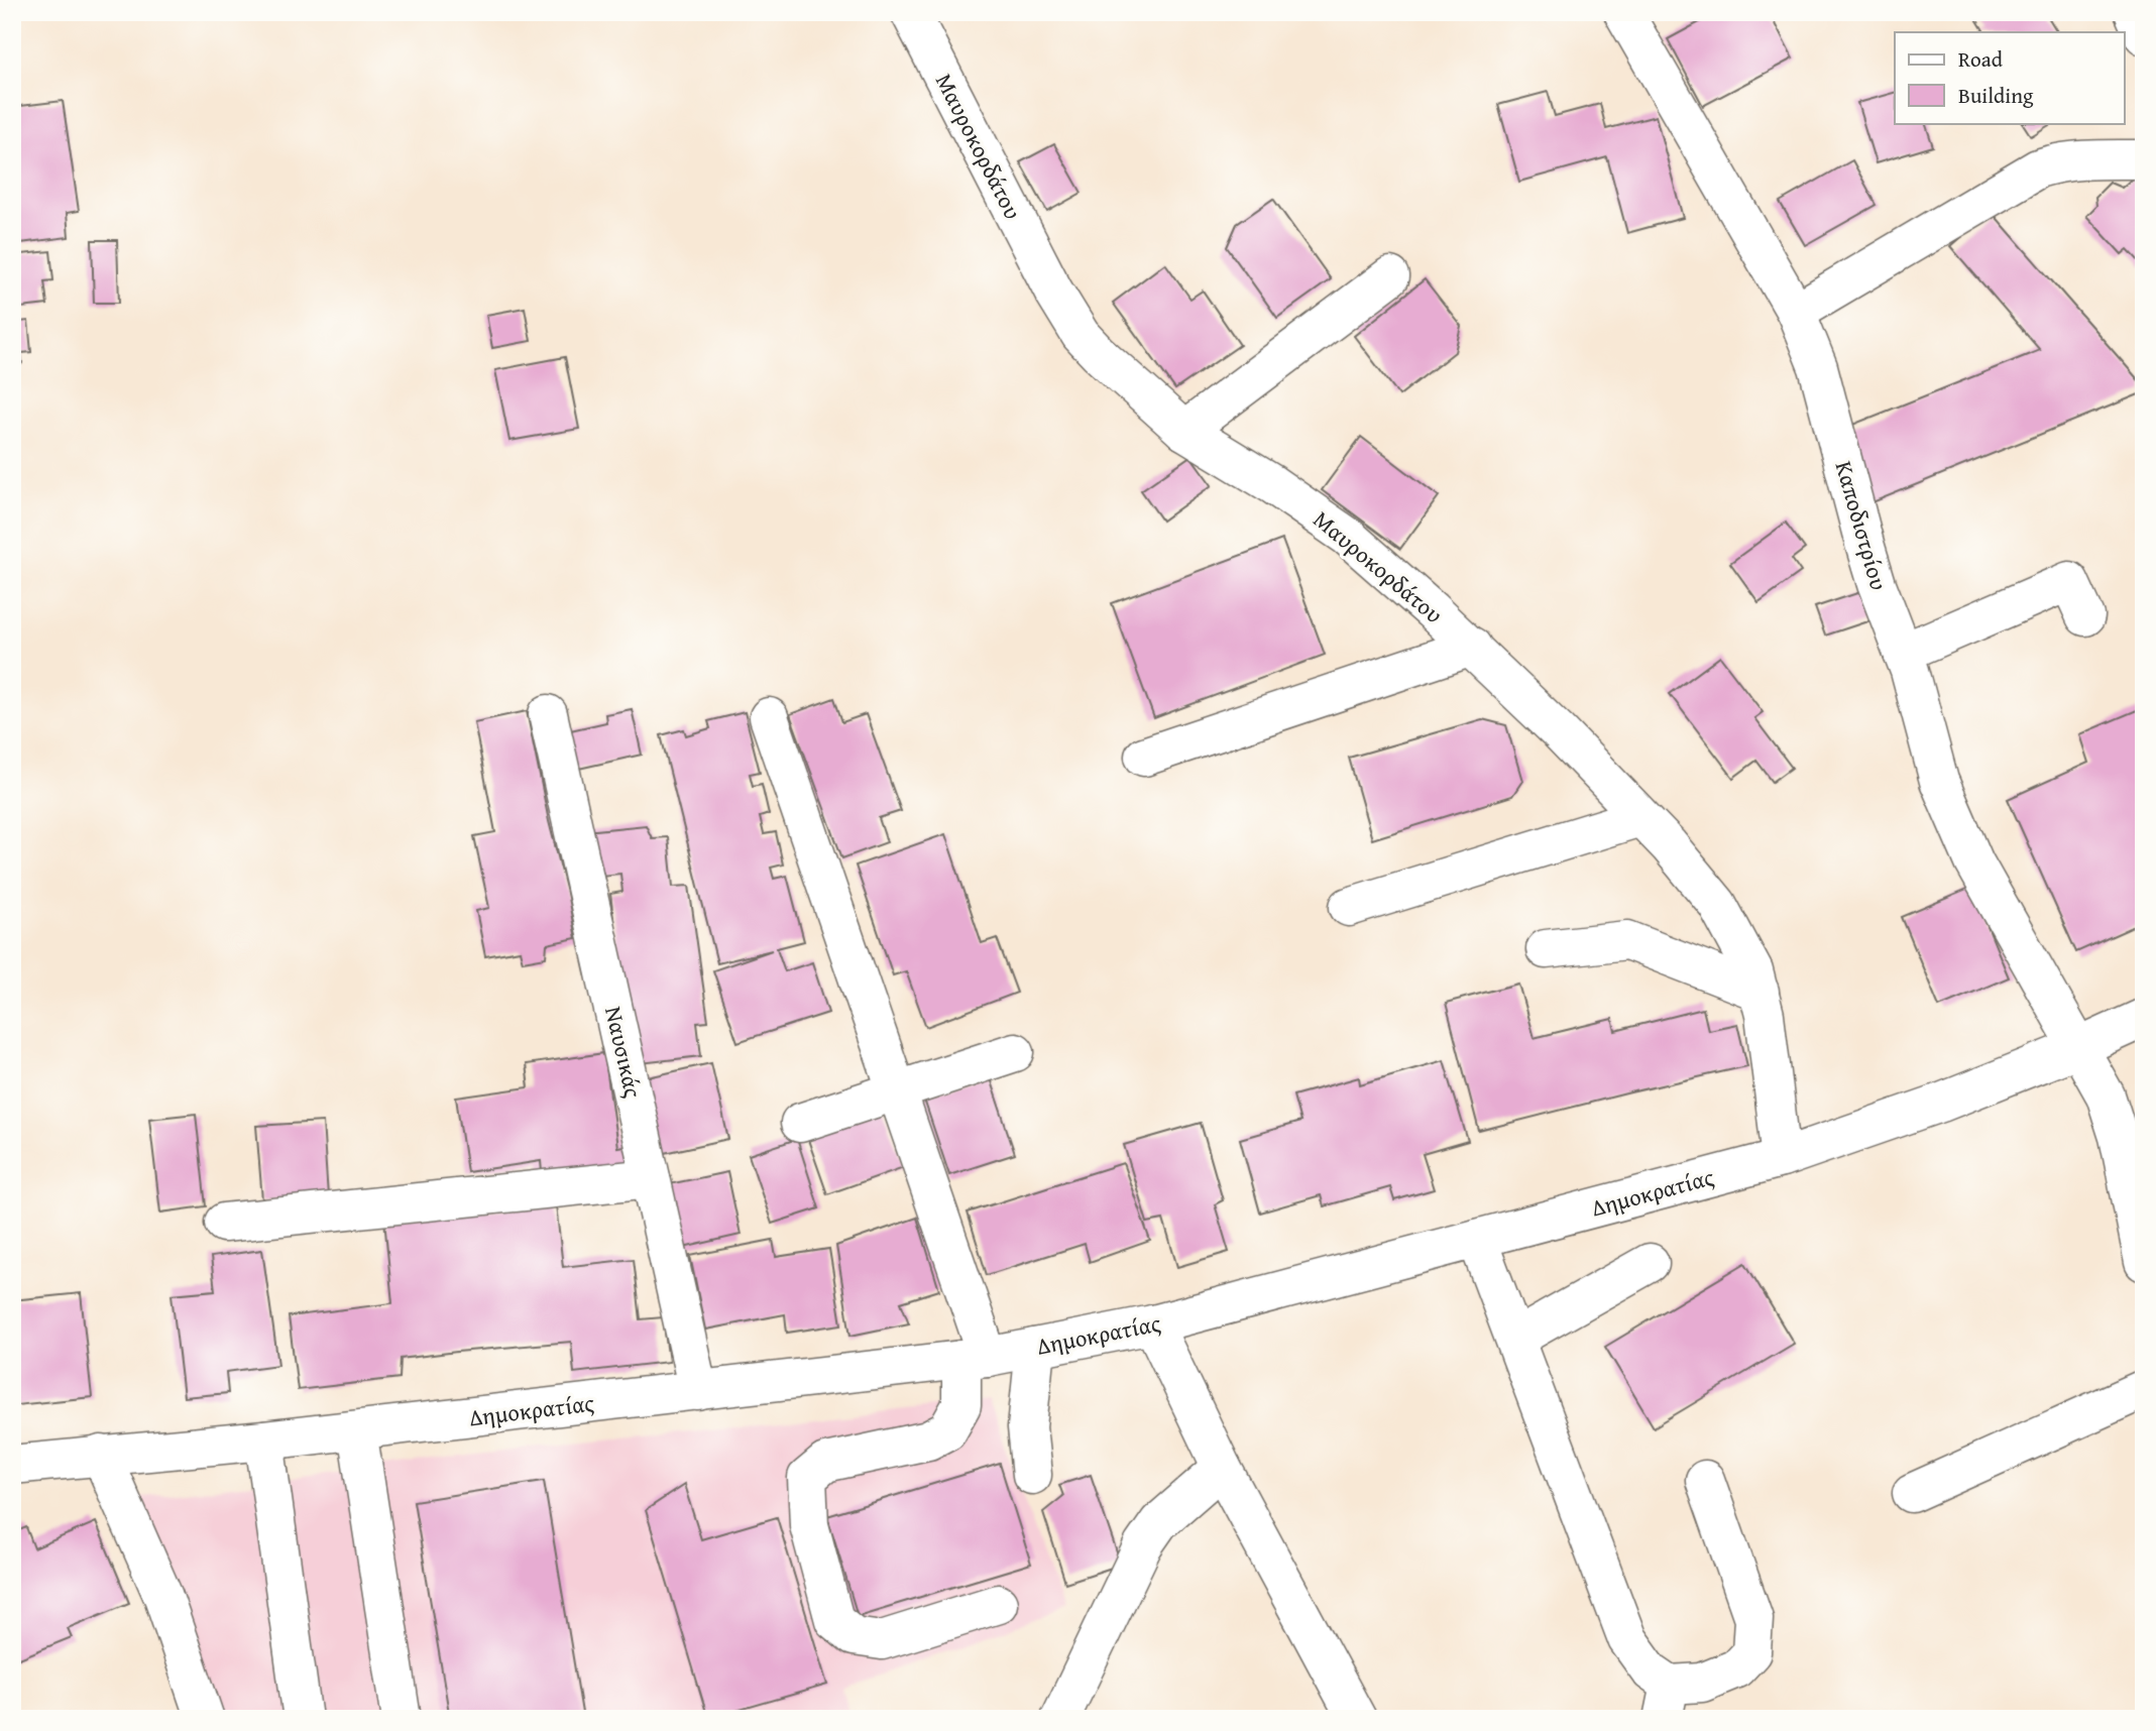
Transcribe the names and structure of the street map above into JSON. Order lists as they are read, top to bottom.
{
  "streets": {
    "street": [
      "Μαυροκορδάτου",
      "Καποδιστρίου",
      "Ναυσικάς",
      "Δημοκρατίας"
    ]
  },
  "crossings": [
    ["Μαυροκορδάτου", "Δημοκρατίας"],
    ["Καποδιστρίου", "Δημοκρατίας"],
    ["Ναυσικάς", "Δημοκρατίας"]
  ],
  "legend": ["Road", "Building"]
}
